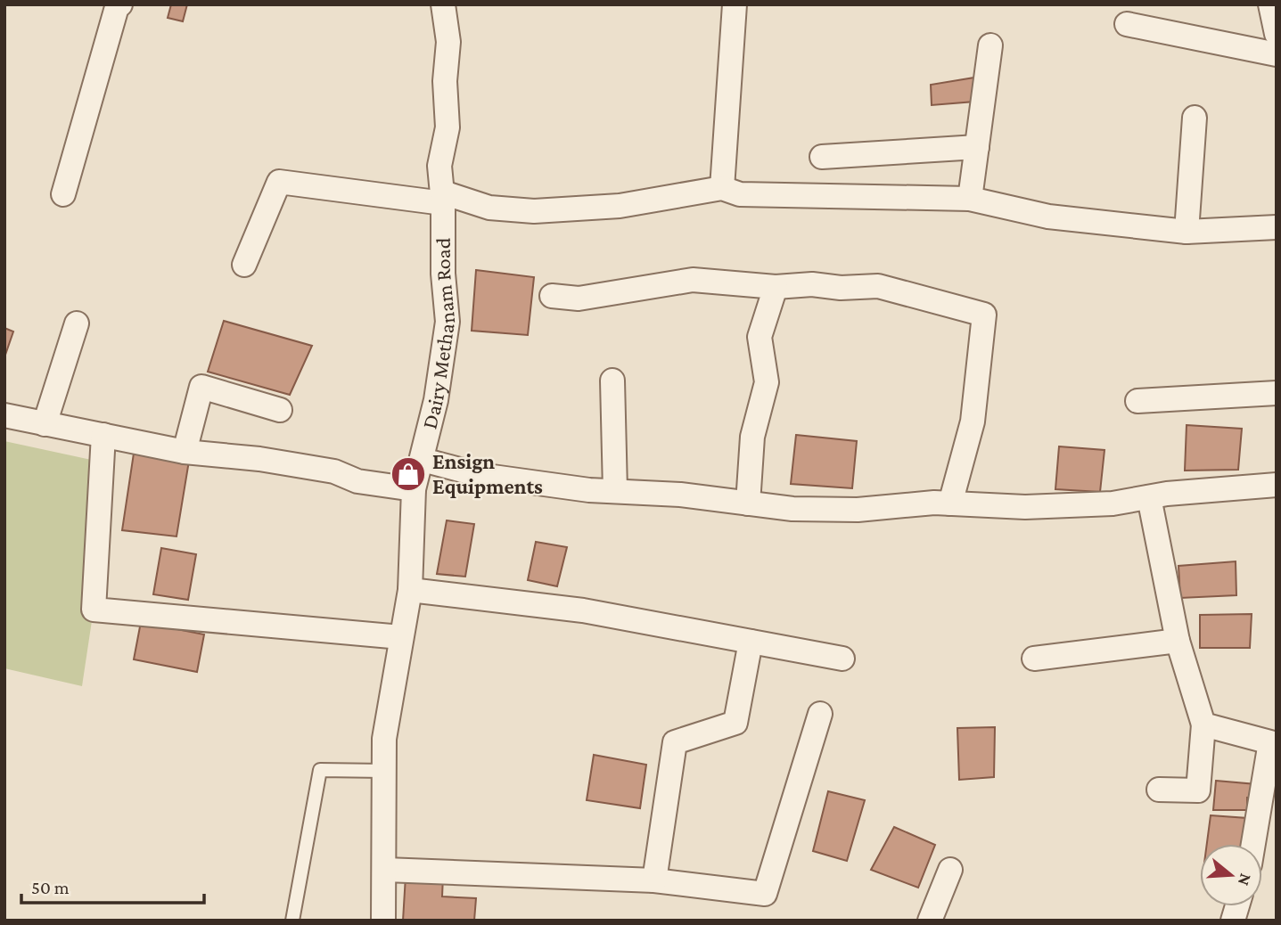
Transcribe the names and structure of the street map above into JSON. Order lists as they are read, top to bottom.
{
  "streets": {
    "street": ["Dairy Methanam Road"]
  },
  "places": {
    "shop": ["Ensign Equipments"]
  },
  "scale_bar": "50 m",
  "north": "right"
}
